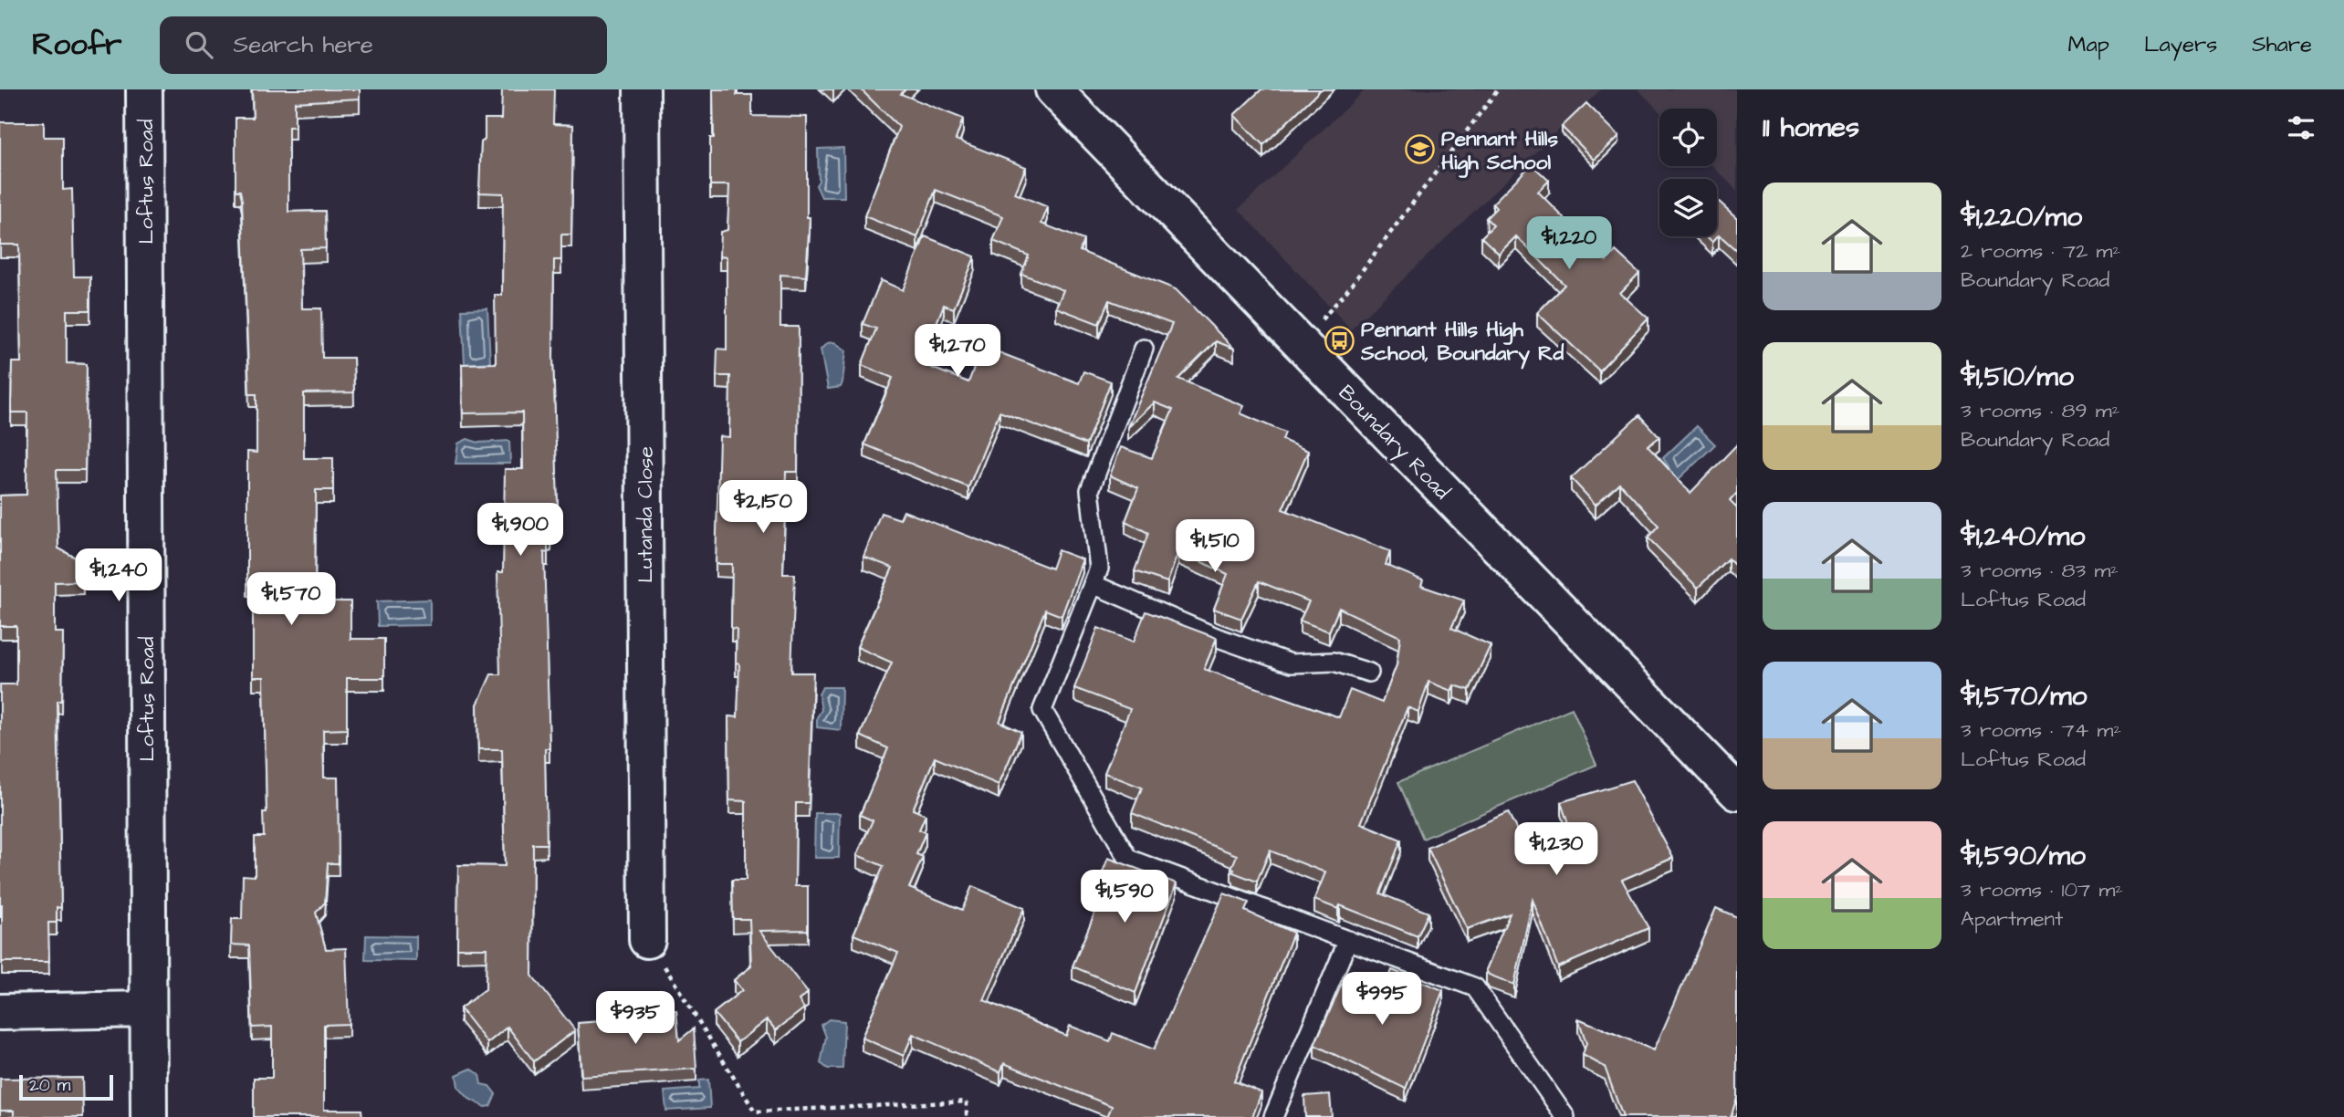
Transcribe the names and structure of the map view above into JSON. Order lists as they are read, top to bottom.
{
  "streets": {
    "street": ["Loftus Road", "Boundary Road", "Lutanda Close"]
  },
  "places": {
    "school or university": ["Pennant Hills High School"],
    "bus stop": ["Pennant Hills High School, Boundary Rd"]
  },
  "scale_bar": "20 m",
  "page": {
    "header": "Roofr",
    "search": "Search here",
    "nav": ["Map", "Layers", "Share"],
    "heading": "11 homes",
    "list": [
      {
        "name": "$1,220/mo",
        "note": "2 rooms · 72 m² · Boundary Road"
      },
      {
        "name": "$1,510/mo",
        "note": "3 rooms · 89 m² · Boundary Road"
      },
      {
        "name": "$1,240/mo",
        "note": "3 rooms · 83 m² · Loftus Road"
      },
      {
        "name": "$1,570/mo",
        "note": "3 rooms · 74 m² · Loftus Road"
      },
      {
        "name": "$1,590/mo",
        "note": "3 rooms · 107 m² · Apartment"
      }
    ],
    "price": [
      "$1,220",
      "$1,270",
      "$2,150",
      "$1,900",
      "$1,510",
      "$1,240",
      "$1,570",
      "$1,230",
      "$1,590",
      "$995",
      "$935"
    ],
    "scale": "20 m"
  }
}
